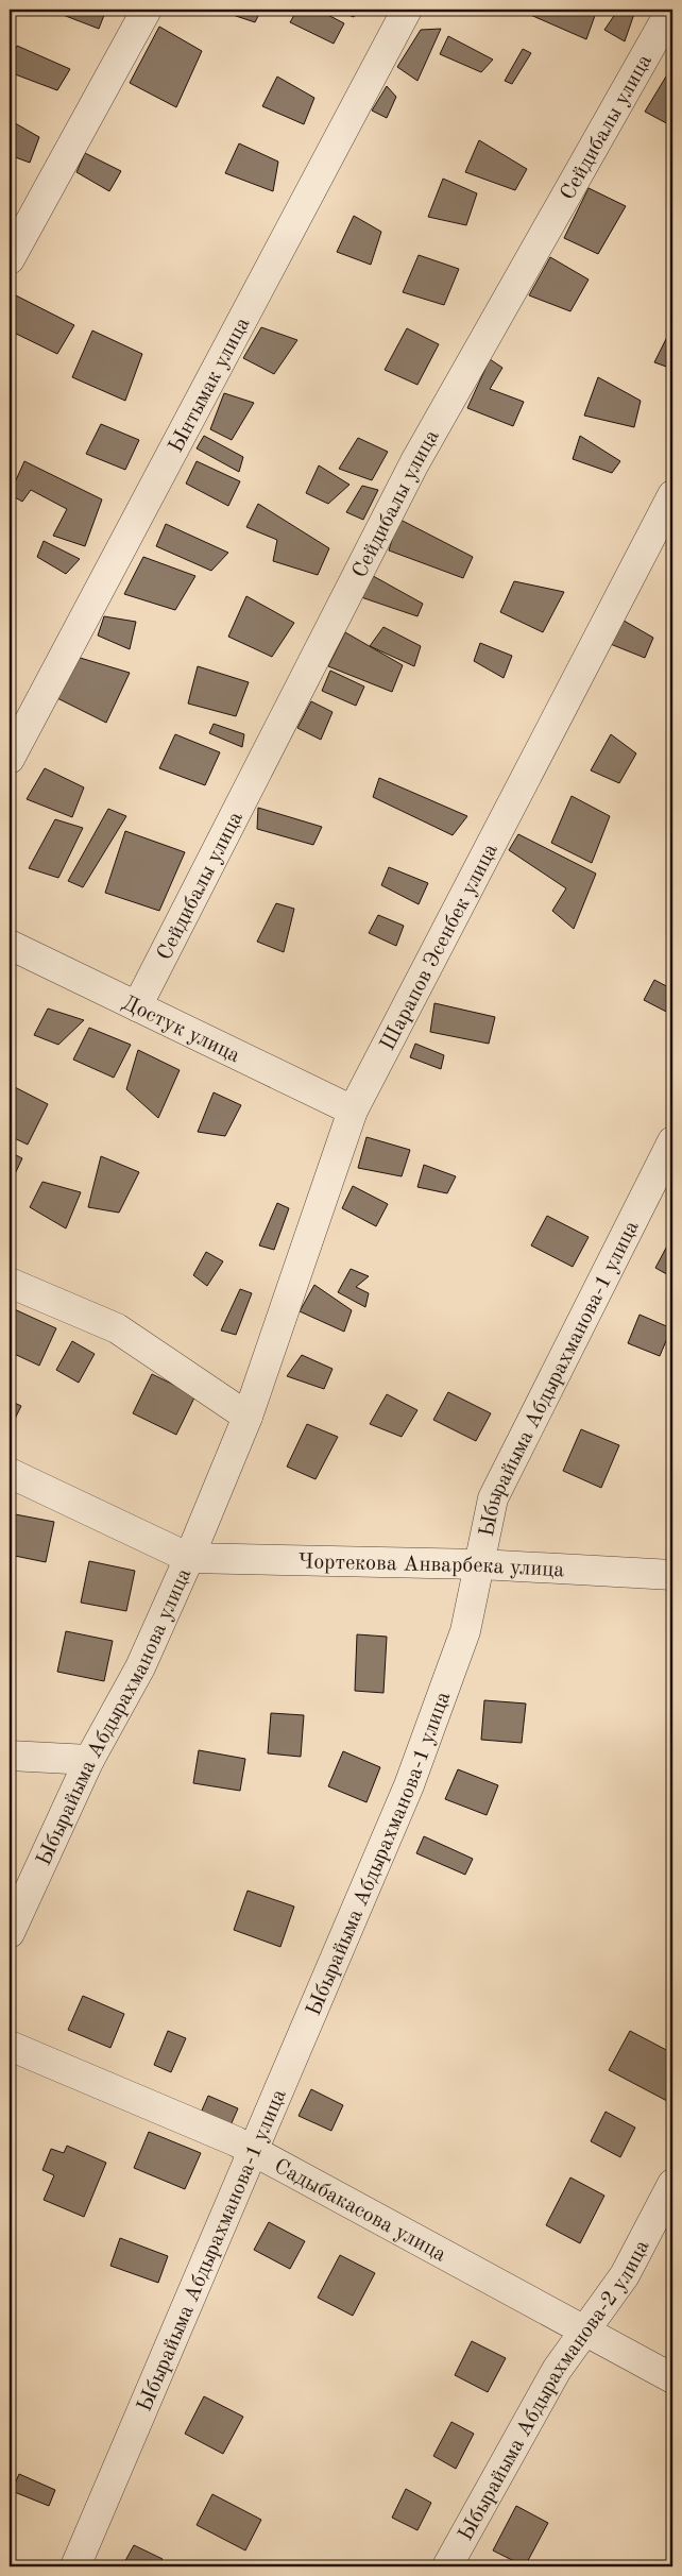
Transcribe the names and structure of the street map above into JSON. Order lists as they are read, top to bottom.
{
  "streets": {
    "street": [
      "Сейдибалы улица",
      "Ынтымак улица",
      "Шарапов Эсенбек улица",
      "Достук улица",
      "Ыбырайыма Абдырахманова-1 улица",
      "Чортекова Анварбека улица",
      "Ыбырайыма Абдырахманова улица",
      "Садыбакасова улица",
      "Ыбырайыма Абдырахманова-2 улица"
    ]
  },
  "crossings": [
    ["Сейдибалы улица", "Достук улица"],
    ["Шарапов Эсенбек улица", "Достук улица"],
    ["Шарапов Эсенбек улица", "Чортекова Анварбека улица"],
    ["Шарапов Эсенбек улица", "Ыбырайыма Абдырахманова улица"],
    ["Ыбырайыма Абдырахманова-1 улица", "Чортекова Анварбека улица"],
    ["Ыбырайыма Абдырахманова-1 улица", "Садыбакасова улица"],
    ["Чортекова Анварбека улица", "Ыбырайыма Абдырахманова улица"],
    ["Садыбакасова улица", "Ыбырайыма Абдырахманова-2 улица"]
  ]
}
